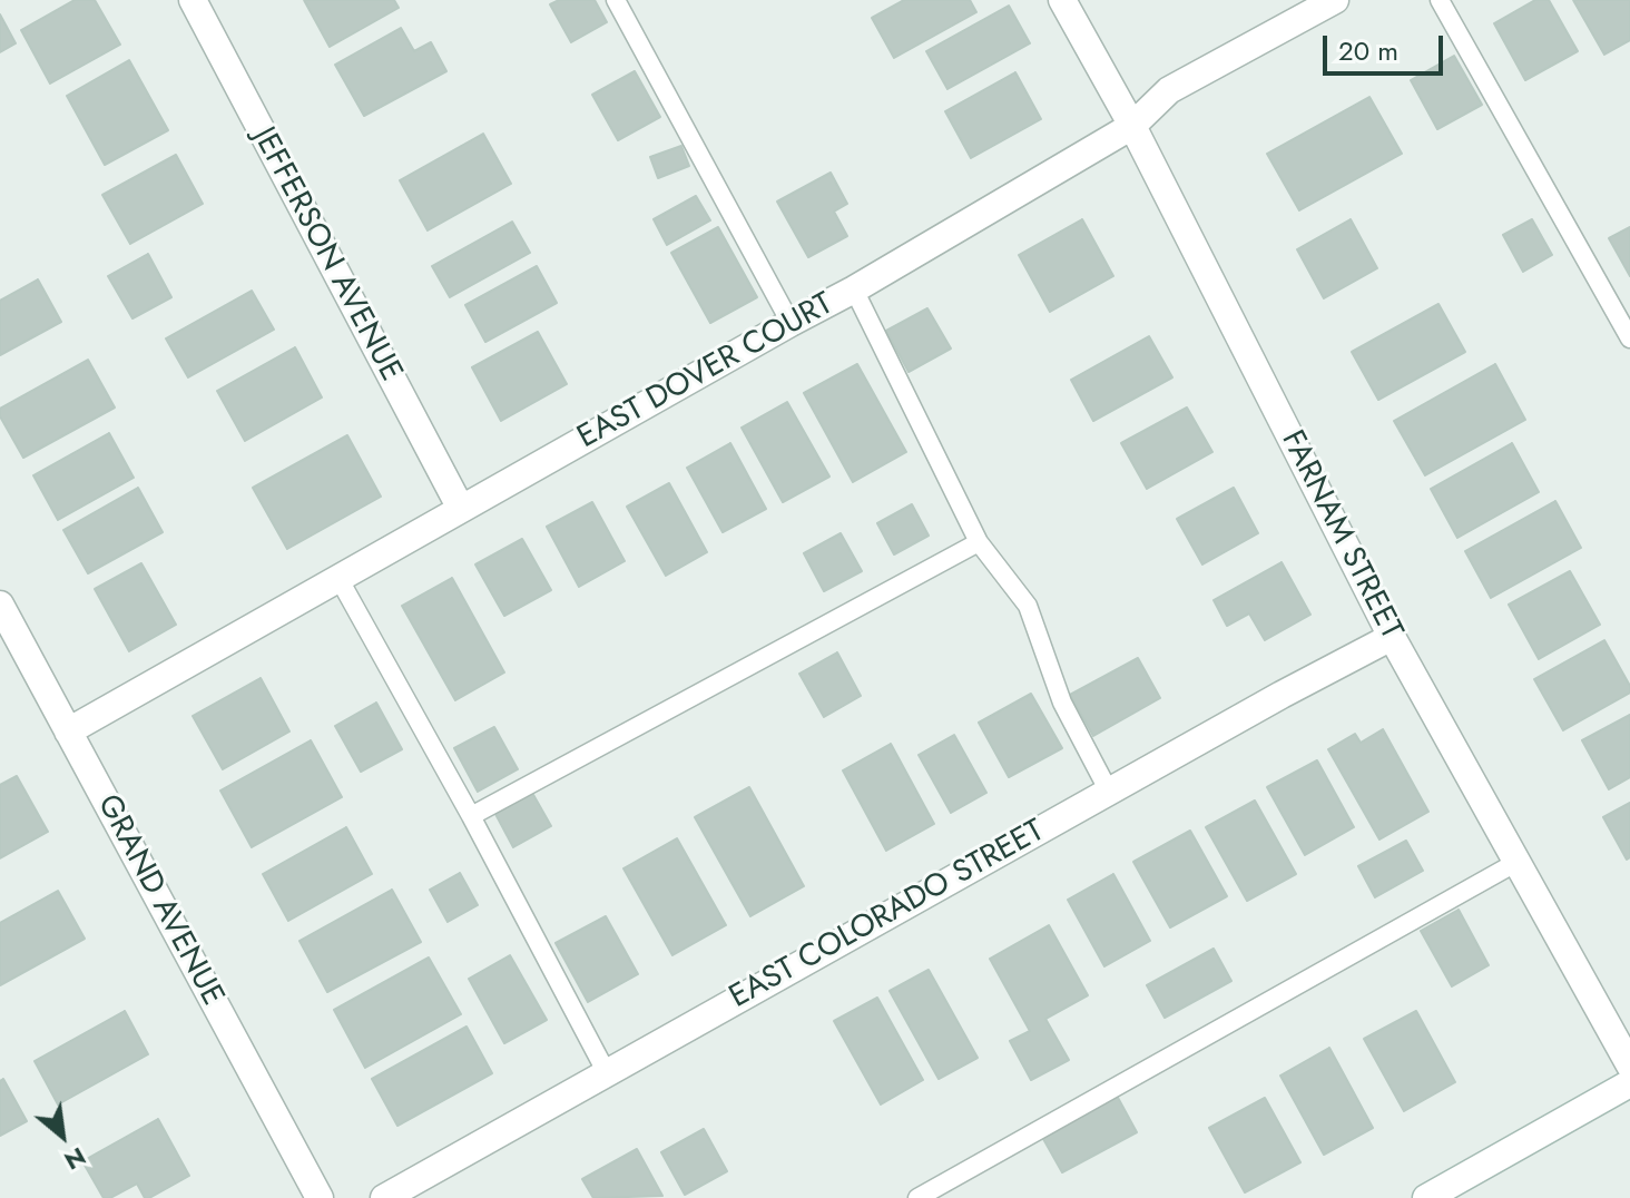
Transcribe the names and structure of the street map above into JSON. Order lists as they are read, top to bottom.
{
  "streets": {
    "street": [
      "JEFFERSON AVENUE",
      "EAST DOVER COURT",
      "FARNAM STREET",
      "GRAND AVENUE",
      "EAST COLORADO STREET"
    ]
  },
  "crossings": [
    ["JEFFERSON AVENUE", "EAST DOVER COURT"],
    ["EAST DOVER COURT", "FARNAM STREET"],
    ["EAST DOVER COURT", "GRAND AVENUE"],
    ["FARNAM STREET", "EAST COLORADO STREET"]
  ],
  "scale_bar": "20 m",
  "north": "bottom right"
}
